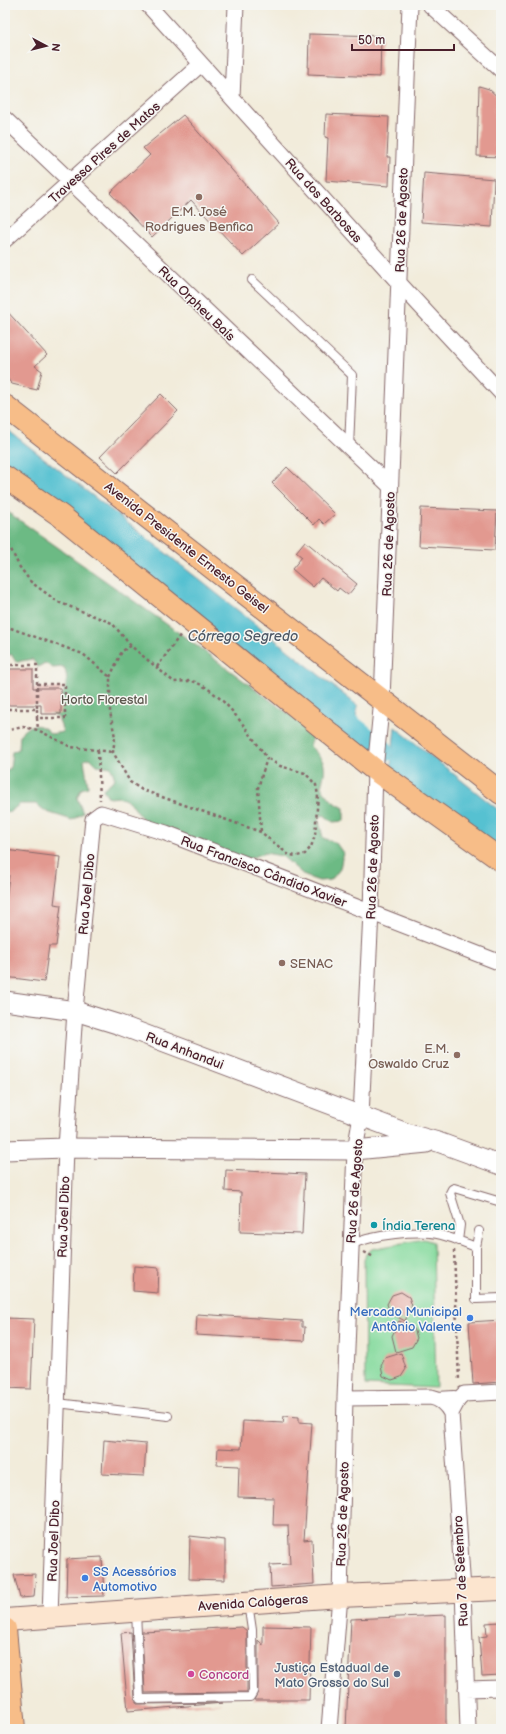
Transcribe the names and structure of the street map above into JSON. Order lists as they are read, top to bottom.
{
  "streets": {
    "main road": ["Avenida Presidente Ernesto Geisel", "Avenida Calógeras"],
    "street": [
      "Travessa Pires de Matos",
      "Rua dos Barbosas",
      "Rua 26 de Agosto",
      "Rua Orpheu Baís",
      "Rua Francisco Cândido Xavier",
      "Rua Joel Dibo",
      "Rua Anhandui",
      "Rua 7 de Setembro"
    ]
  },
  "crossings": [
    ["Travessa Pires de Matos", "Rua dos Barbosas"],
    ["Travessa Pires de Matos", "Rua Orpheu Baís"],
    ["Rua dos Barbosas", "Rua 26 de Agosto"],
    ["Rua 26 de Agosto", "Rua Orpheu Baís"],
    ["Rua 26 de Agosto", "Avenida Presidente Ernesto Geisel"],
    ["Rua 26 de Agosto", "Rua Francisco Cândido Xavier"],
    ["Rua 26 de Agosto", "Rua Anhandui"],
    ["Rua 26 de Agosto", "Avenida Calógeras"],
    ["Rua Francisco Cândido Xavier", "Rua Joel Dibo"],
    ["Rua Joel Dibo", "Rua Anhandui"],
    ["Rua Joel Dibo", "Avenida Calógeras"],
    ["Rua 7 de Setembro", "Avenida Calógeras"]
  ],
  "water": ["Córrego Segredo"],
  "parks": ["Horto Florestal"],
  "places": [
    "E.M. José Rodrigues Benfica",
    "SENAC",
    "E.M. Oswaldo Cruz",
    "Índia Terena",
    "Mercado Municipal Antônio Valente",
    "SS Acessórios Automotivo",
    "Concord",
    "Justiça Estadual de Mato Grosso do Sul"
  ],
  "scale_bar": "50 m",
  "north": "right"
}
